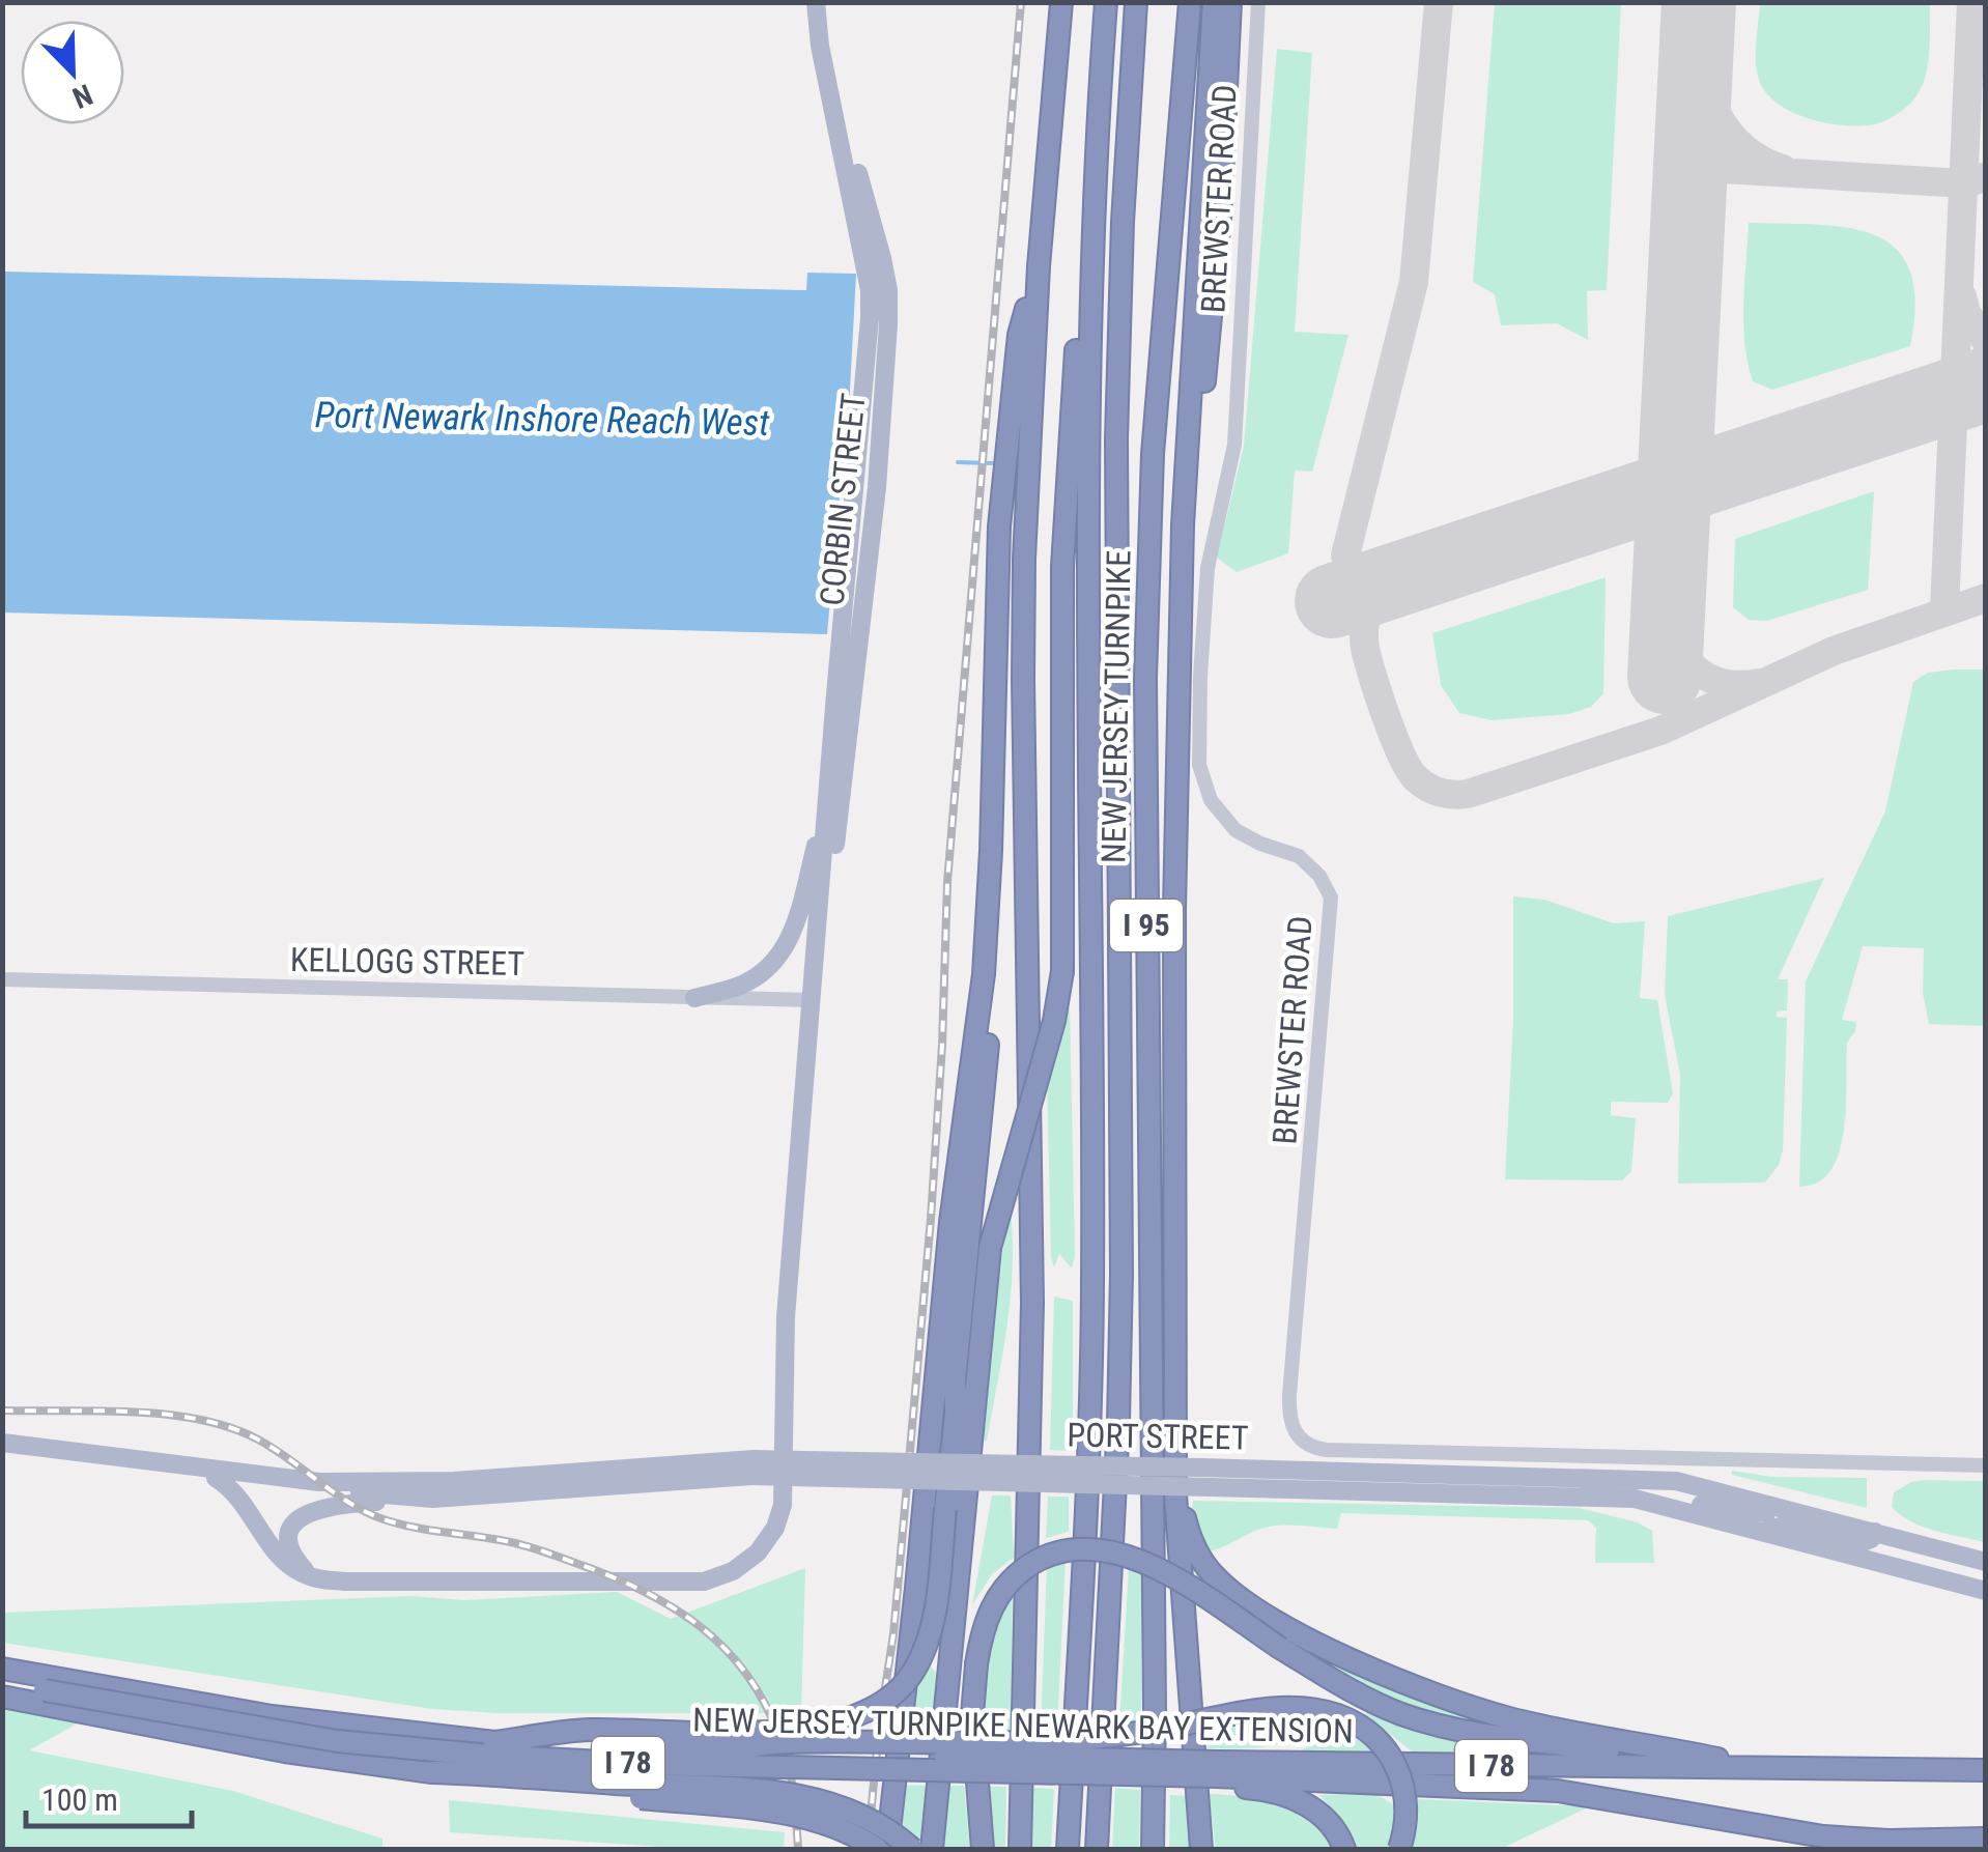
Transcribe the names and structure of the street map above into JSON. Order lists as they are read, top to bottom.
{
  "streets": {
    "highway": [
      "NEW JERSEY TURNPIKE",
      "I 95",
      "NEW JERSEY TURNPIKE NEWARK BAY EXTENSION",
      "I 78"
    ],
    "main road": ["CORBIN STREET", "PORT STREET"],
    "street": ["BREWSTER ROAD", "KELLOGG STREET"]
  },
  "crossings": [
    ["CORBIN STREET", "KELLOGG STREET"]
  ],
  "water": ["Port Newark Inshore Reach West"],
  "scale_bar": "100 m",
  "north": "bottom right"
}
